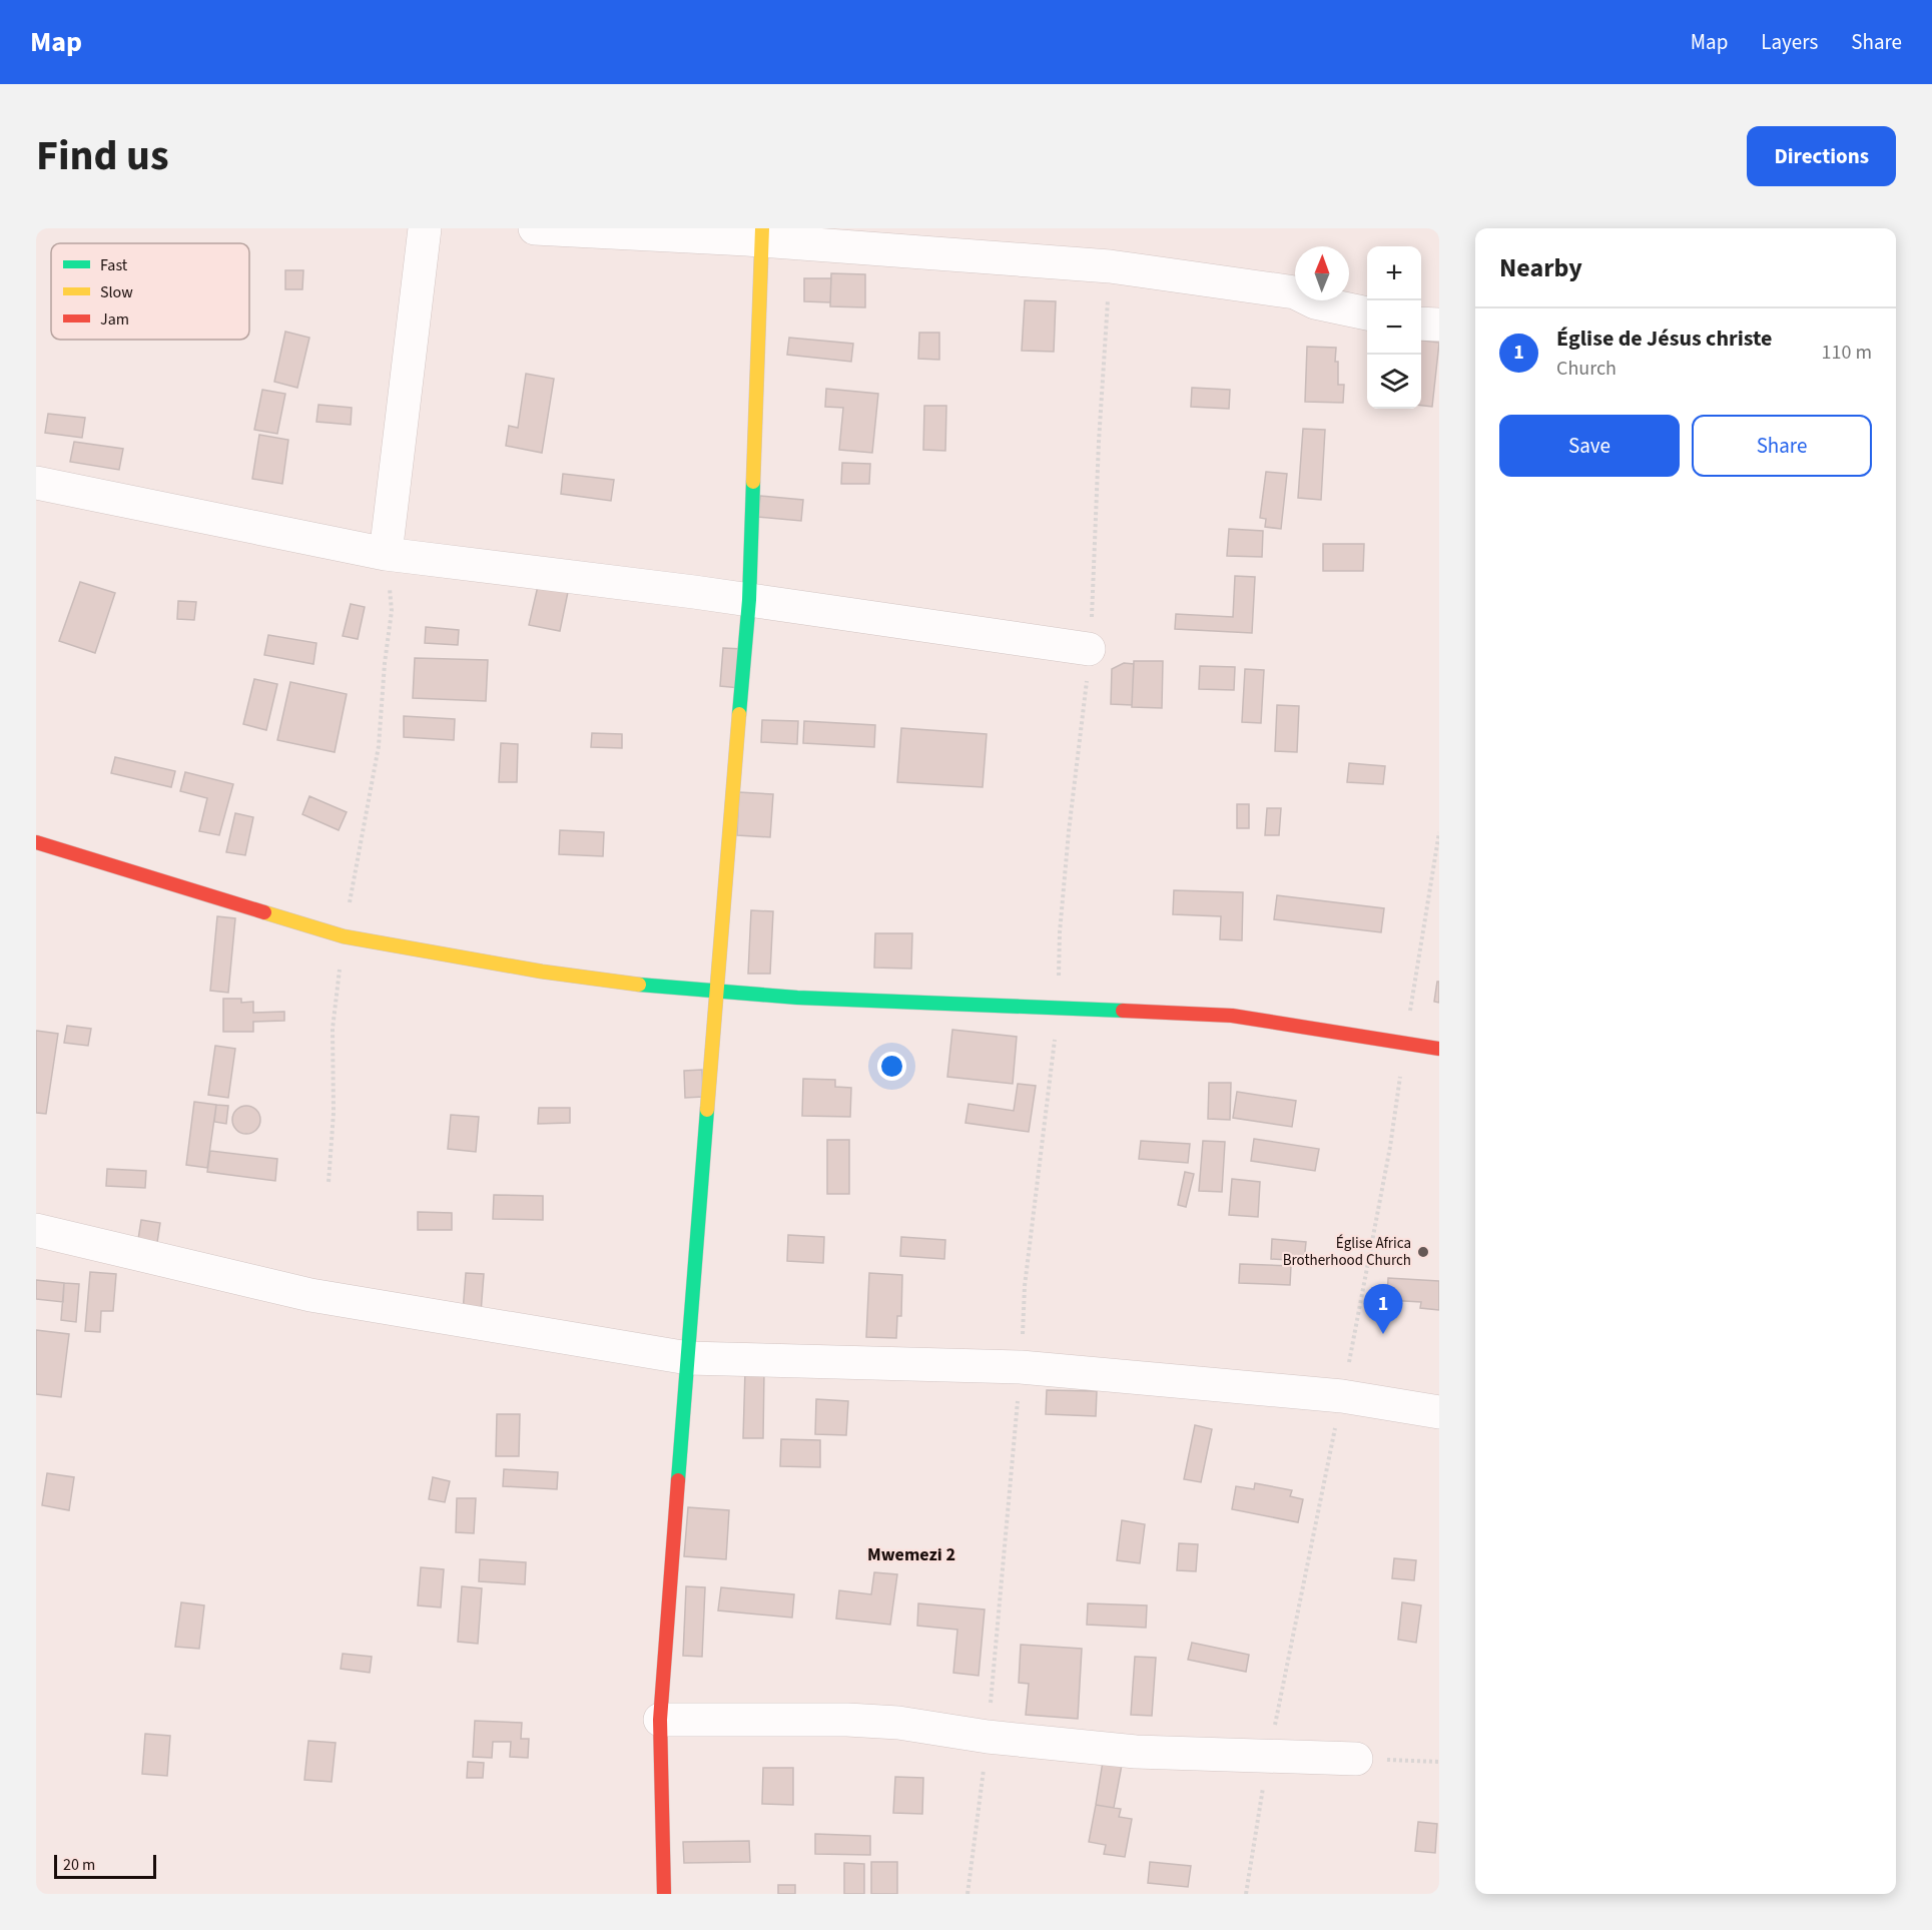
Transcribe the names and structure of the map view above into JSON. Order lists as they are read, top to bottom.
{
  "districts": ["Mwemezi 2"],
  "places": ["Église Africa Brotherhood Church"],
  "legend": ["Fast", "Slow", "Jam"],
  "scale_bar": "20 m",
  "north": "top",
  "page": {
    "header": "Map",
    "nav": ["Map", "Layers", "Share"],
    "title": "Find us",
    "buttons": [
      "Directions",
      ["Save", "Share"]
    ],
    "heading": "Nearby",
    "map_buttons": ["+", "−"],
    "list": [
      {
        "mark": "1",
        "name": "Église de Jésus christe",
        "note": "Church",
        "value": "110 m"
      }
    ],
    "pins": "1",
    "scale": "20 m"
  }
}
